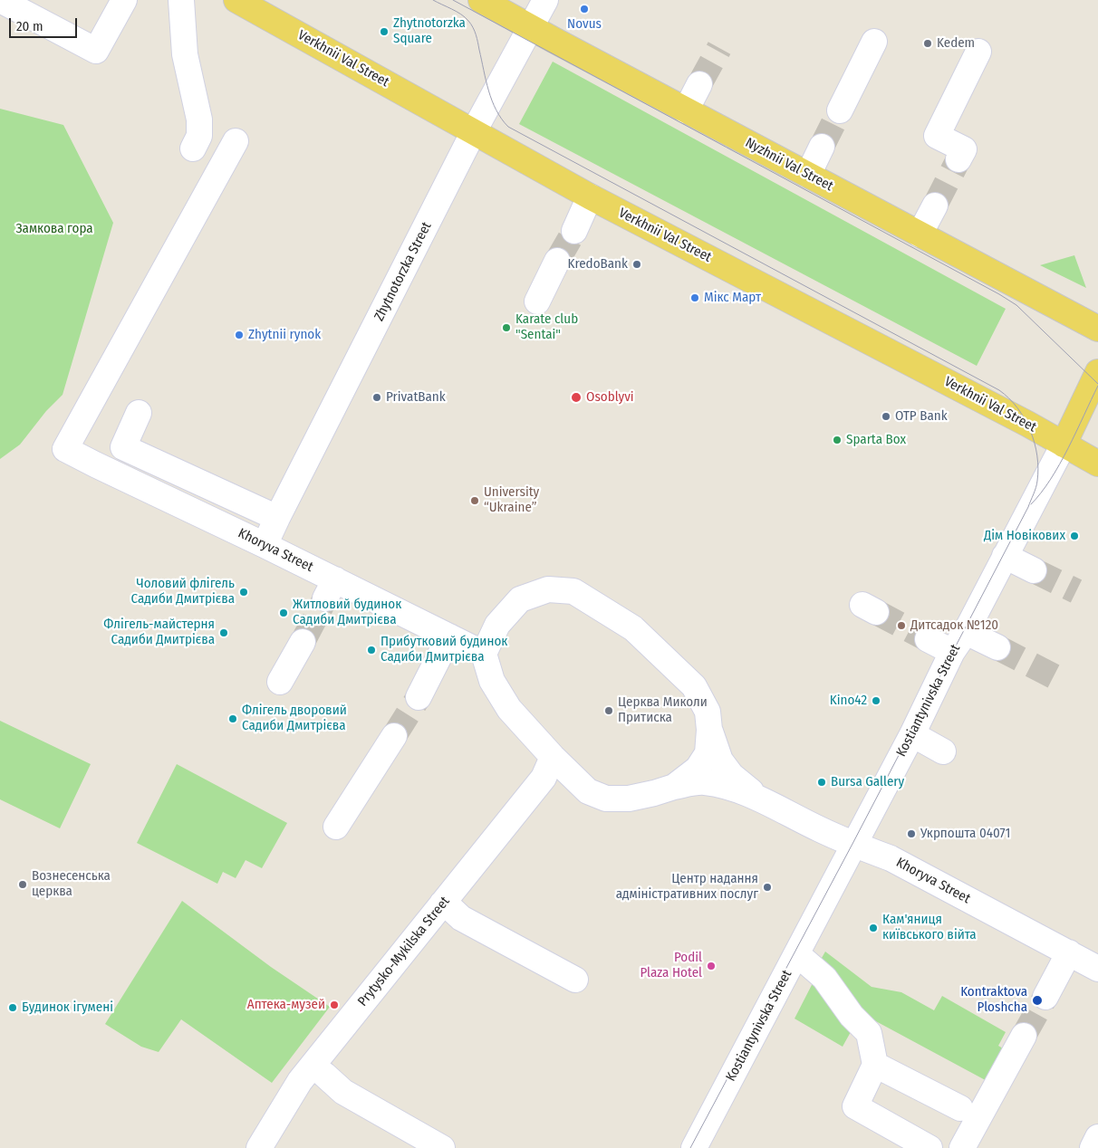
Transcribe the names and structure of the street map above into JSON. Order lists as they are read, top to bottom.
{
  "streets": {
    "main road": ["Verkhnii Val Street", "Nyzhnii Val Street", "Kostiantynivska Street"],
    "street": ["Zhytnotorzka Street", "Khoryva Street", "Prytysko-Mykilska Street"]
  },
  "crossings": [
    ["Verkhnii Val Street", "Zhytnotorzka Street"],
    ["Verkhnii Val Street", "Kostiantynivska Street"],
    ["Nyzhnii Val Street", "Zhytnotorzka Street"],
    ["Zhytnotorzka Street", "Khoryva Street"],
    ["Khoryva Street", "Kostiantynivska Street"]
  ],
  "parks": ["Замкова гора"],
  "places": [
    "Novus",
    "Zhytnotorzka Square",
    "Kedem",
    "KredoBank",
    "Мікс Март",
    "Karate club \"Sentai\"",
    "Zhytnii rynok",
    "PrivatBank",
    "Osoblyvi",
    "OTP Bank",
    "Sparta Box",
    "University “Ukraine”",
    "Дім Новікових",
    "Чоловий флігель Садиби Дмитрієва",
    "Житловий будинок Садиби Дмитрієва",
    "Дитсадок №120",
    "Флігель-майстерня Садиби Дмитрієва",
    "Прибутковий будинок Садиби Дмитрієва",
    "Kino42",
    "Церква Миколи Притиска",
    "Флігель дворовий Садиби Дмитрієва",
    "Bursa Gallery",
    "Укрпошта 04071",
    "Вознесенська церква",
    "Центр надання адміністративних послуг",
    "Кам'яниця київського війта",
    "Podil Plaza Hotel",
    "Kontraktova Ploshcha",
    "Аптека-музей",
    "Будинок ігумені"
  ],
  "scale_bar": "20 m"
}
